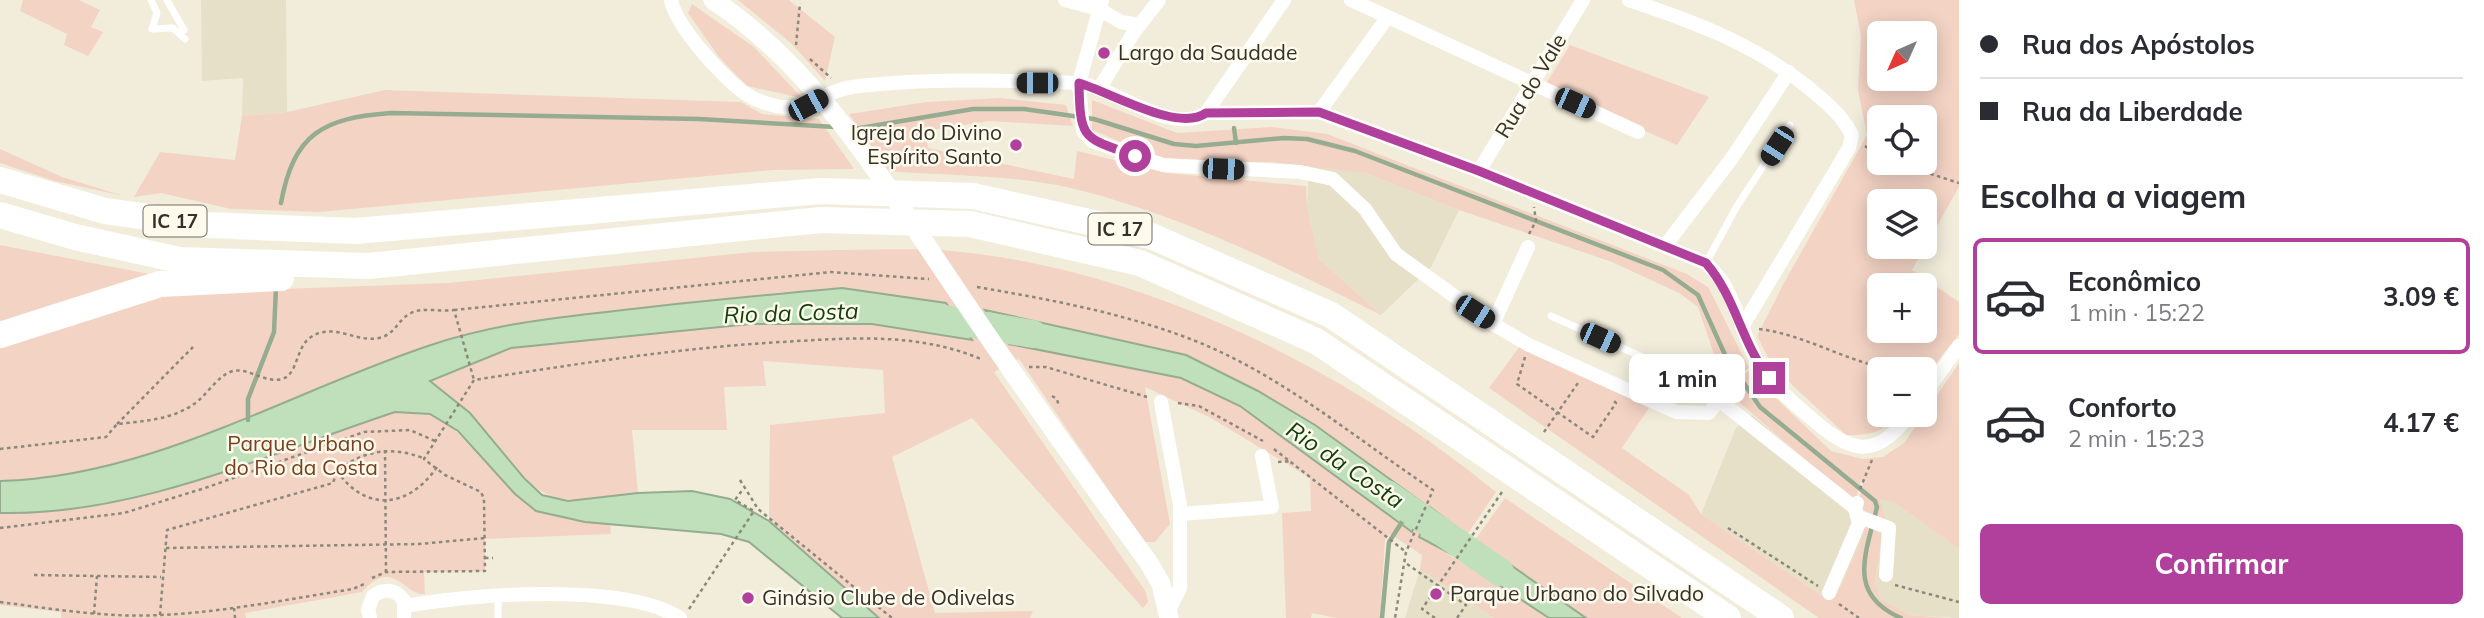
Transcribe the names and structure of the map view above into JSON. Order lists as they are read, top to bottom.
{
  "streets": {
    "highway": ["IC 17"],
    "street": ["Rua do Vale"]
  },
  "water": ["Rio da Costa"],
  "parks": ["Parque Urbano do Rio da Costa"],
  "places": [
    "Largo da Saudade",
    "Igreja do Divino Espírito Santo",
    "Parque Urbano do Silvado",
    "Ginásio Clube de Odivelas"
  ],
  "north": "bottom left",
  "page": {
    "banner": ["Rua dos Apóstolos", "Rua da Liberdade"],
    "map_buttons": ["+", "−"],
    "heading": "Escolha a viagem",
    "list": [
      {
        "name": "Econômico",
        "note": "1 min · 15:22",
        "value": "3.09 €"
      },
      {
        "name": "Conforto",
        "note": "2 min · 15:23",
        "value": "4.17 €"
      }
    ],
    "bubble": "1 min",
    "buttons": "Confirmar"
  }
}
